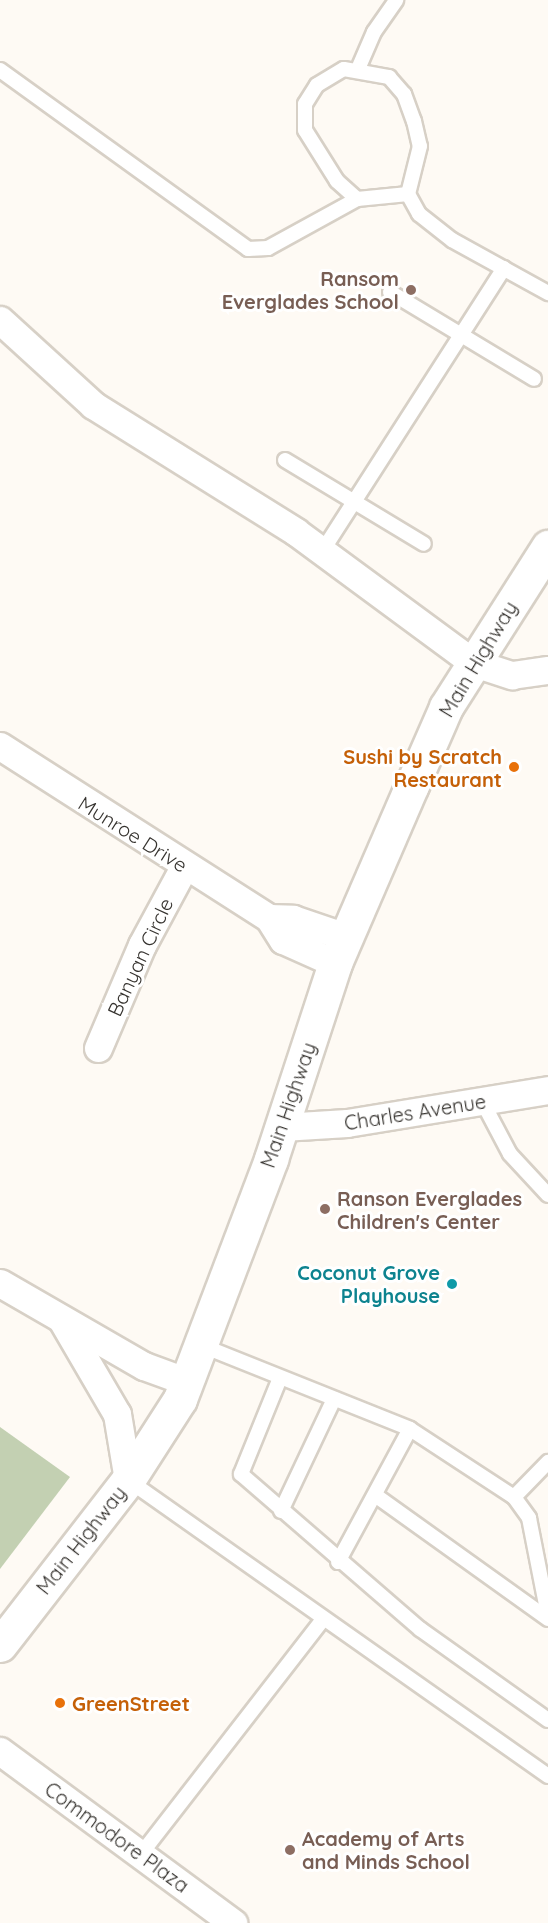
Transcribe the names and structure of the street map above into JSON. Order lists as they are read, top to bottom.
{
  "streets": {
    "main road": ["Main Highway"],
    "street": [
      "Munroe Drive",
      "Banyan Circle",
      "Charles Avenue",
      "Commodore Plaza"
    ]
  },
  "crossings": [
    ["Main Highway", "Munroe Drive"],
    ["Main Highway", "Charles Avenue"],
    ["Munroe Drive", "Banyan Circle"]
  ],
  "places": [
    "Ransom Everglades School",
    "Sushi by Scratch Restaurant",
    "Ranson Everglades Children's Center",
    "Coconut Grove Playhouse",
    "GreenStreet",
    "Academy of Arts and Minds School"
  ]
}
